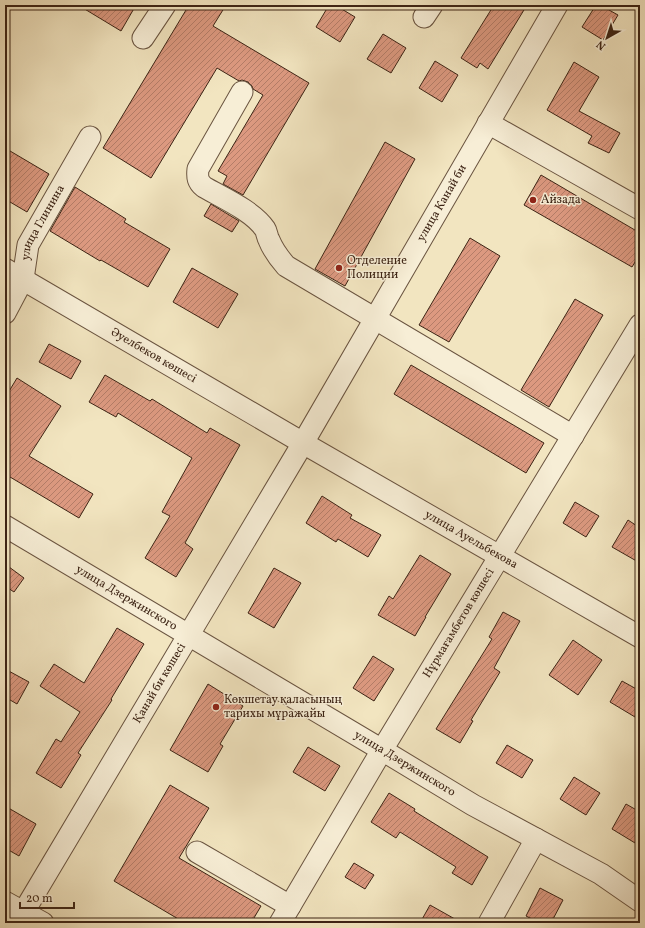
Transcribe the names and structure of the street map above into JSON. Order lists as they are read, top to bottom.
{
  "streets": {
    "street": [
      "улица Канай би",
      "улица Глинина",
      "Әуелбеков көшесі",
      "улица Ауельбекова",
      "улица Дзержинского",
      "Нұрмағамбетов көшесі",
      "Қанай би көшесі"
    ]
  },
  "crossings": [
    ["улица Канай би", "Әуелбеков көшесі"],
    ["улица Канай би", "улица Ауельбекова"],
    ["улица Канай би", "Қанай би көшесі"],
    ["улица Глинина", "Әуелбеков көшесі"],
    ["Әуелбеков көшесі", "улица Ауельбекова"],
    ["Әуелбеков көшесі", "Қанай би көшесі"],
    ["улица Ауельбекова", "Нұрмағамбетов көшесі"],
    ["улица Ауельбекова", "Қанай би көшесі"],
    ["улица Дзержинского", "Нұрмағамбетов көшесі"],
    ["улица Дзержинского", "Қанай би көшесі"]
  ],
  "places": ["Айзада", "Отделение Полиции", "Көкшетау қаласының тарихы мұражайы"],
  "scale_bar": "20 m",
  "north": "bottom left"
}
